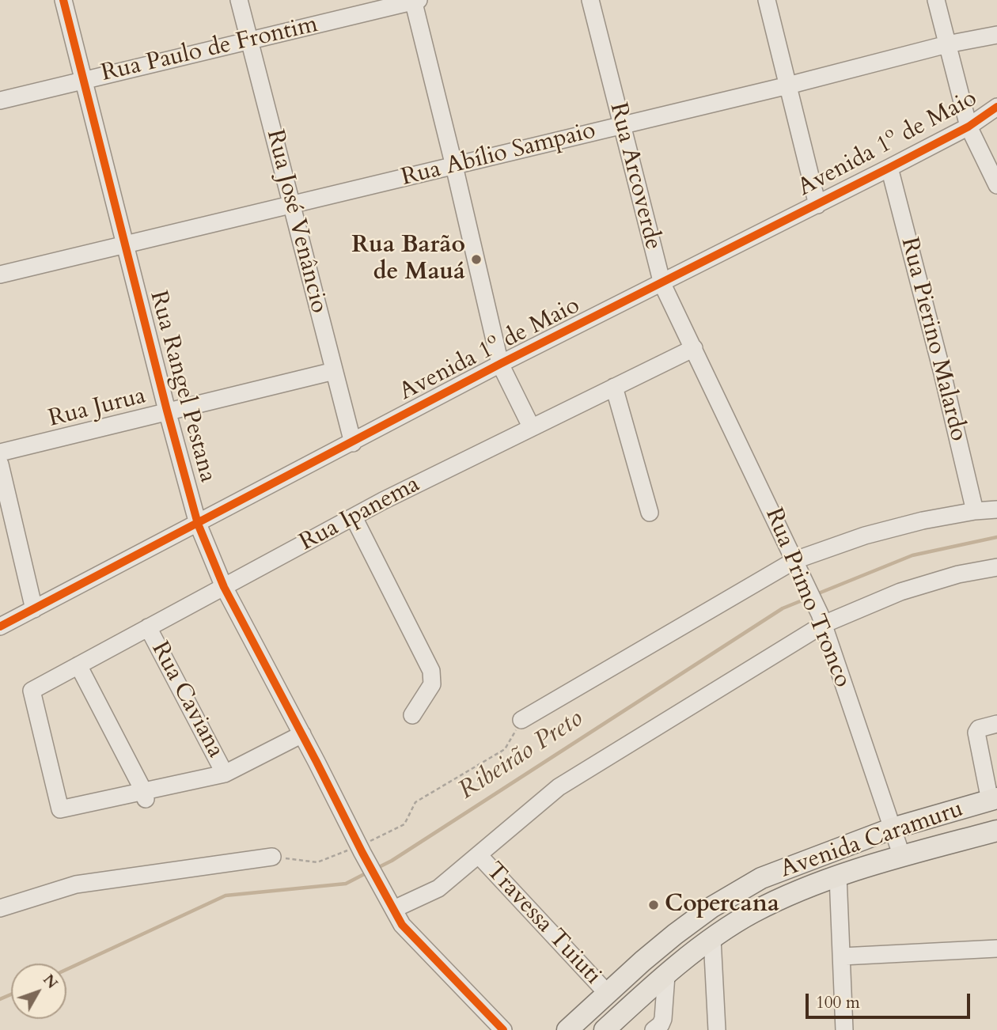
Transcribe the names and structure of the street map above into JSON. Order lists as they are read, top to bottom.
{
  "streets": {
    "main road": ["Avenida Caramuru"],
    "street": [
      "Rua Paulo de Frontim",
      "Avenida 1º de Maio",
      "Rua Abílio Sampaio",
      "Rua Arcoverde",
      "Rua José Venâncio",
      "Rua Pierino Malardo",
      "Rua Rangel Pestana",
      "Rua Jurua",
      "Rua Ipanema",
      "Rua Primo Tronco",
      "Rua Caviana",
      "Travessa Tuiuti"
    ]
  },
  "crossings": [
    ["Rua Paulo de Frontim", "Rua José Venâncio"],
    ["Rua Paulo de Frontim", "Rua Rangel Pestana"],
    ["Avenida 1º de Maio", "Rua Arcoverde"],
    ["Avenida 1º de Maio", "Rua José Venâncio"],
    ["Avenida 1º de Maio", "Rua Pierino Malardo"],
    ["Avenida 1º de Maio", "Rua Rangel Pestana"],
    ["Rua Abílio Sampaio", "Rua Arcoverde"],
    ["Rua Abílio Sampaio", "Rua José Venâncio"],
    ["Rua Abílio Sampaio", "Rua Rangel Pestana"],
    ["Rua Arcoverde", "Rua Ipanema"],
    ["Rua Arcoverde", "Rua Primo Tronco"],
    ["Rua José Venâncio", "Rua Jurua"],
    ["Rua Rangel Pestana", "Rua Jurua"],
    ["Rua Rangel Pestana", "Rua Ipanema"],
    ["Rua Ipanema", "Rua Primo Tronco"],
    ["Rua Ipanema", "Rua Caviana"],
    ["Rua Primo Tronco", "Avenida Caramuru"],
    ["Avenida Caramuru", "Travessa Tuiuti"]
  ],
  "water": ["Ribeirão Preto"],
  "places": ["Rua Barão de Mauá", "Copercana"],
  "scale_bar": "100 m",
  "north": "top right"
}
